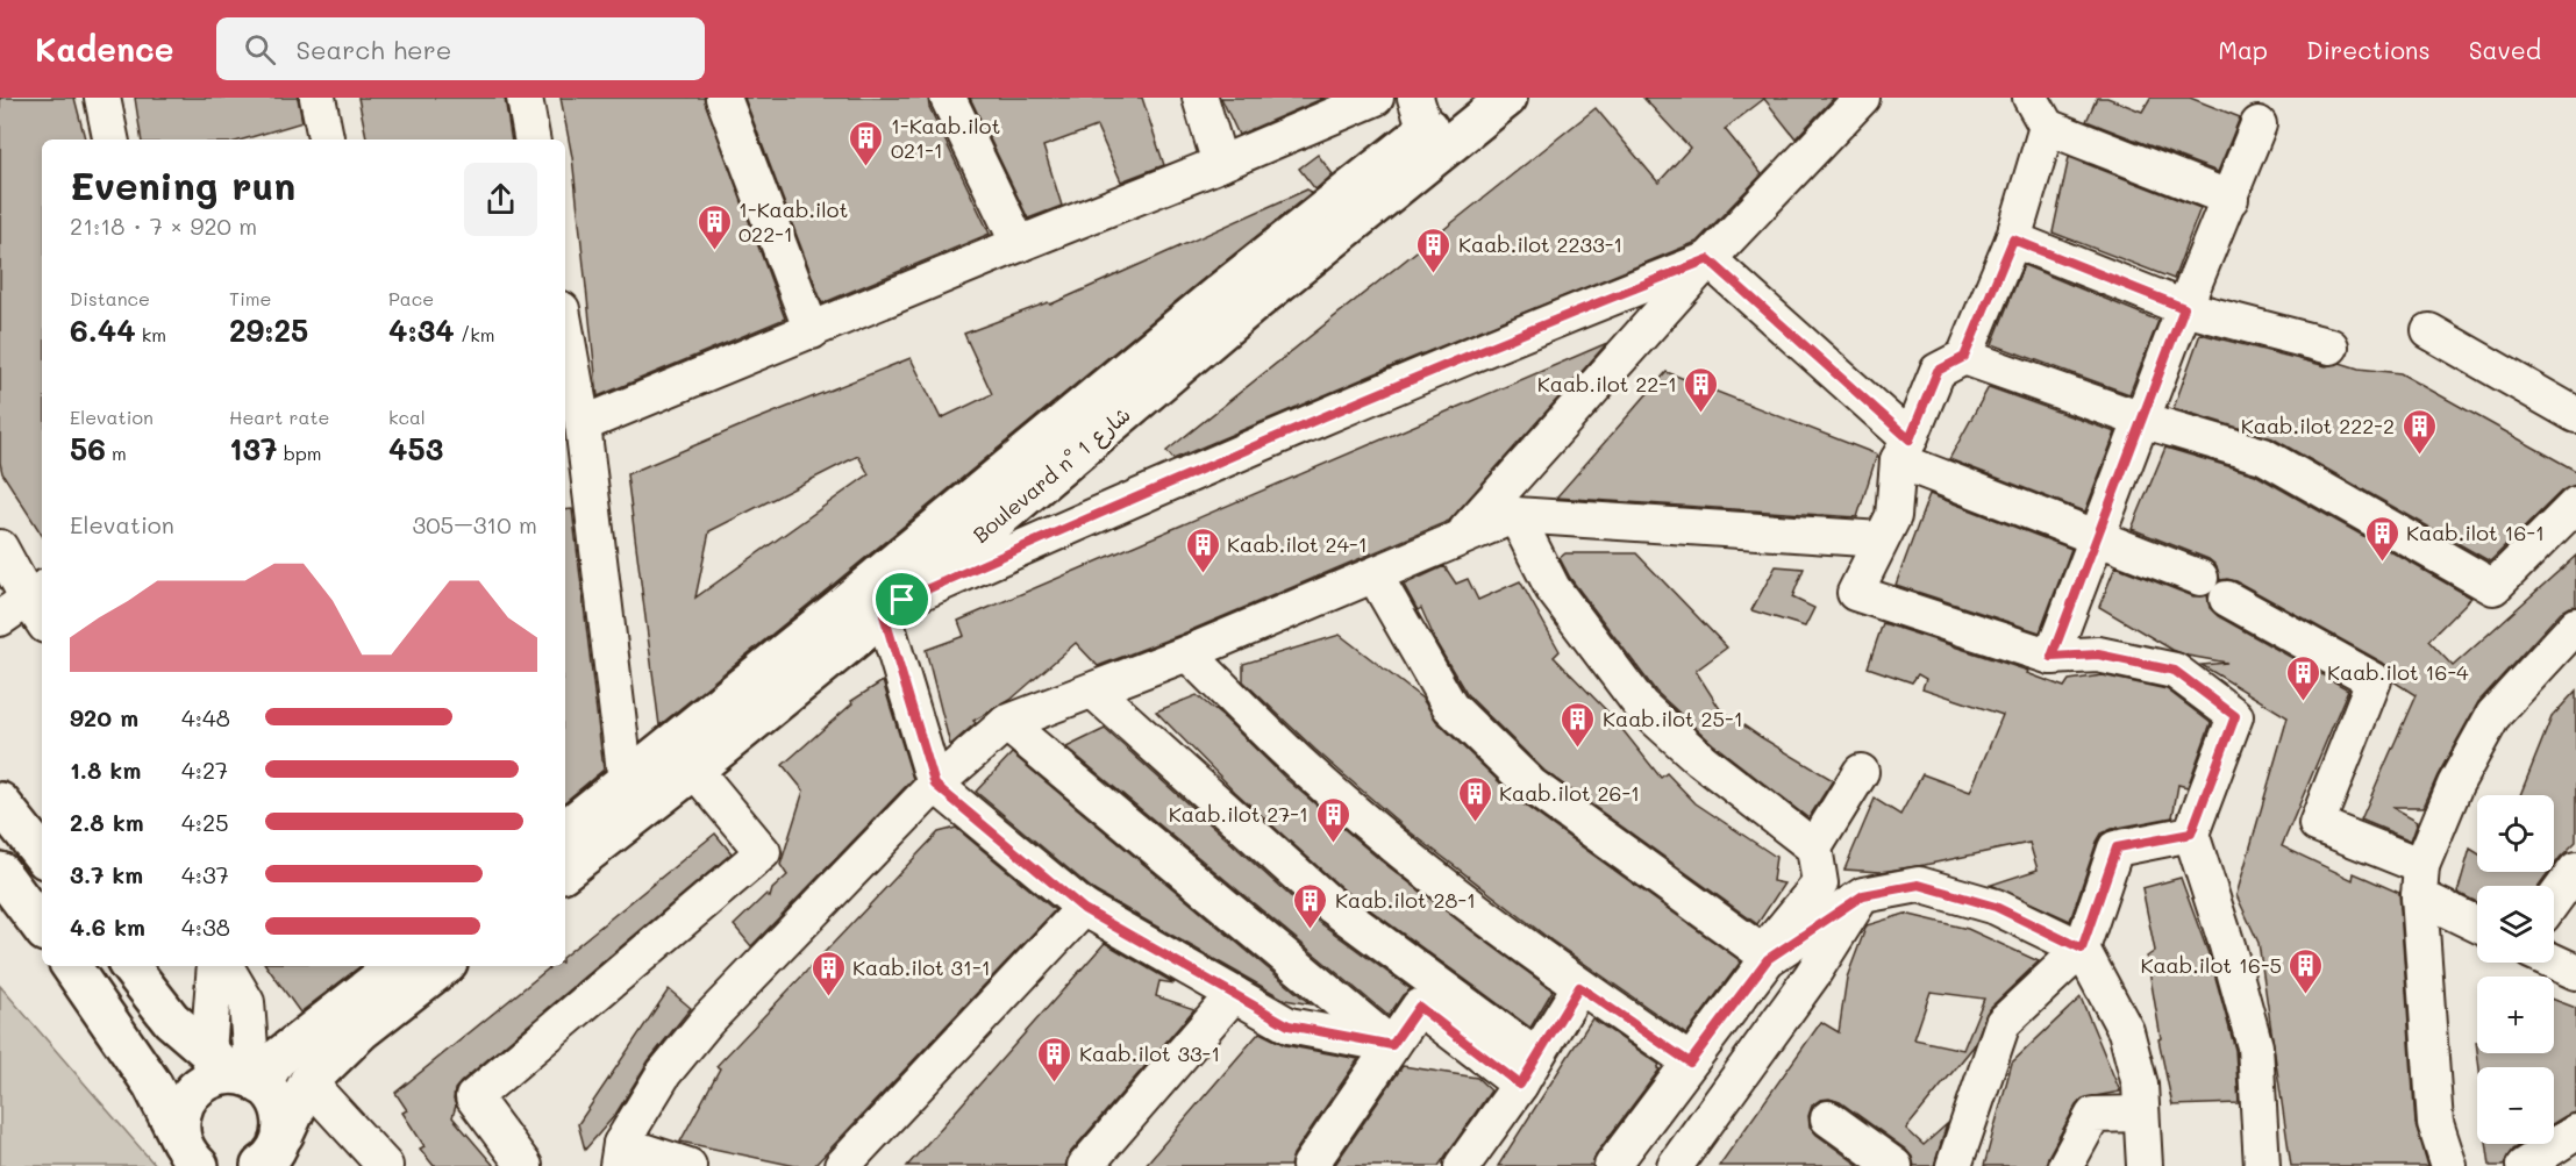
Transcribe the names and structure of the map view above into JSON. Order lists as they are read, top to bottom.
{
  "streets": {
    "main road": ["Boulevard n° شارع 1"]
  },
  "places": {
    "building": [
      "1-Kaab.ilot 021-1",
      "1-Kaab.ilot 022-1",
      "Kaab.ilot 2233-1",
      "Kaab.ilot 22-1",
      "Kaab.ilot 222-2",
      "Kaab.ilot 16-1",
      "Kaab.ilot 24-1",
      "Kaab.ilot 16-4",
      "Kaab.ilot 25-1",
      "Kaab.ilot 26-1",
      "Kaab.ilot 27-1",
      "Kaab.ilot 28-1",
      "Kaab.ilot 16-5",
      "Kaab.ilot 31-1",
      "Kaab.ilot 33-1"
    ]
  },
  "page": {
    "header": "Kadence",
    "search": "Search here",
    "nav": ["Map", "Directions", "Saved"],
    "heading": ["Evening run", "21:18 · 7 × 920 m"],
    "stats": [
      ["Distance", "6.44 km"],
      ["Time", "29:25"],
      ["Pace", "4:34 /km"],
      ["Elevation", "56 m"],
      ["Heart rate", "137 bpm"],
      ["kcal", "453"]
    ],
    "chart": ["Elevation", "305–310 m"],
    "list": [
      {
        "name": "920 m",
        "note": "4:48"
      },
      {
        "name": "1.8 km",
        "note": "4:27"
      },
      {
        "name": "2.8 km",
        "note": "4:25"
      },
      {
        "name": "3.7 km",
        "note": "4:37"
      },
      {
        "name": "4.6 km",
        "note": "4:38"
      }
    ],
    "map_buttons": ["+", "−"]
  }
}
